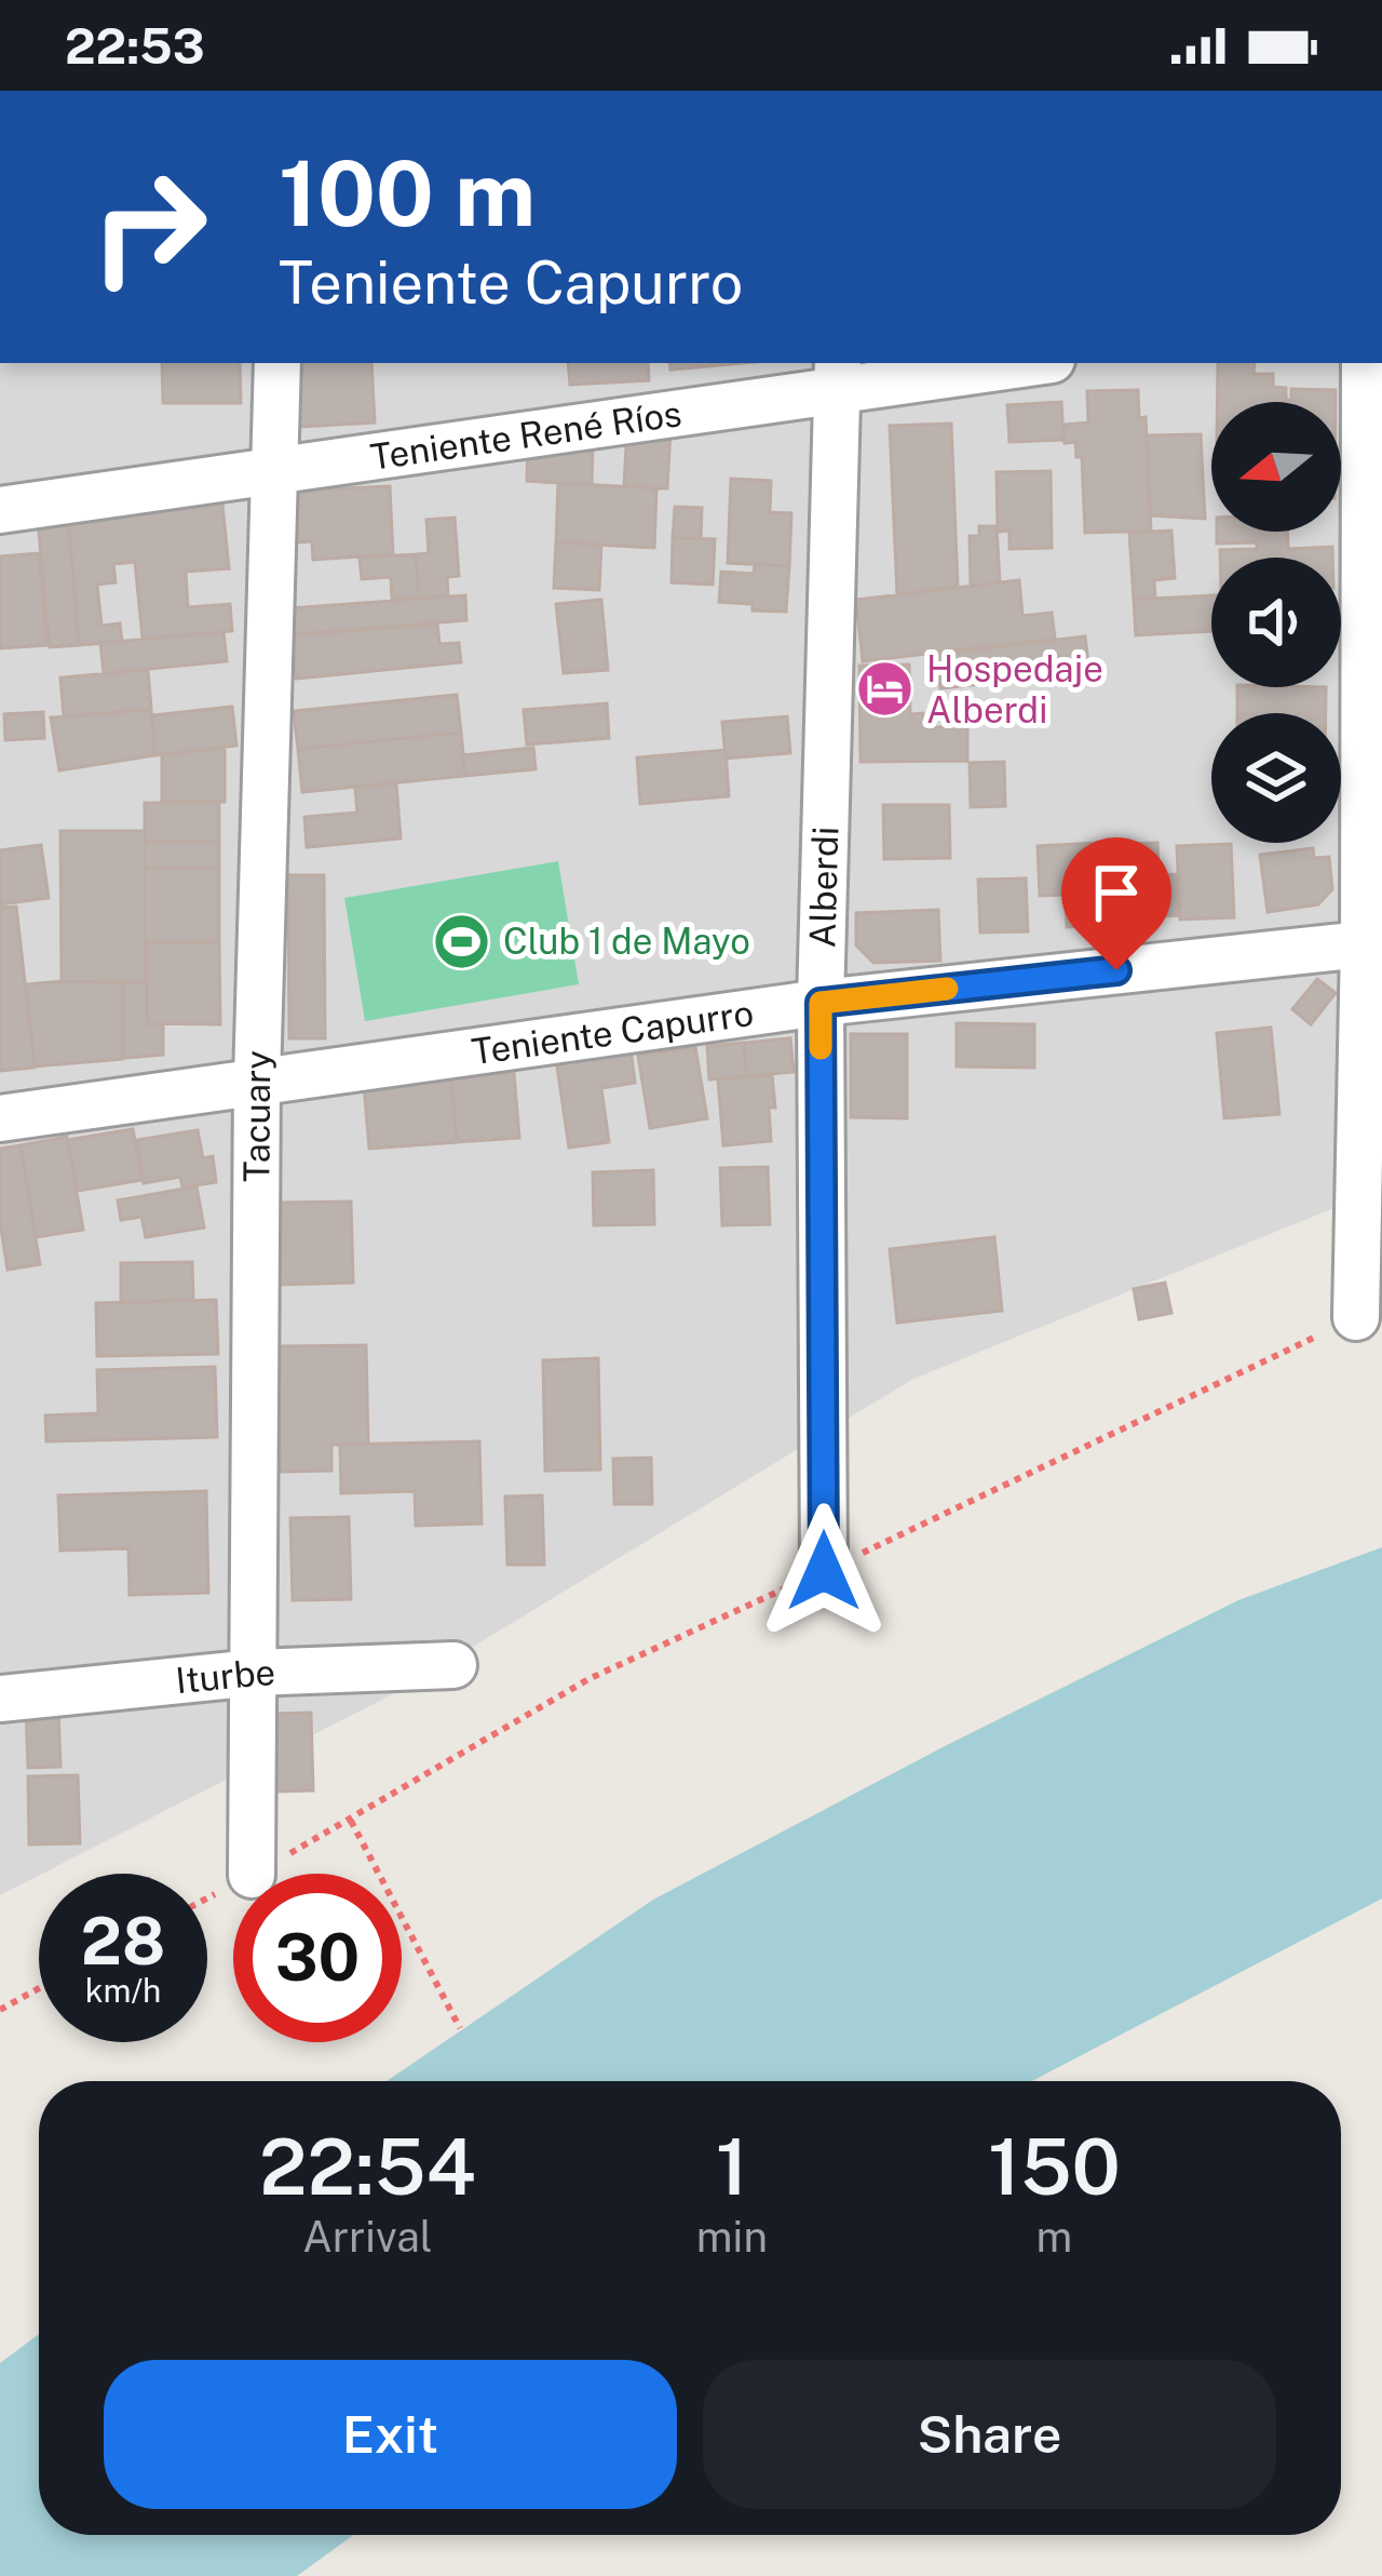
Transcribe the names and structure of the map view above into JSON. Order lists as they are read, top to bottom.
{
  "streets": {
    "street": [
      "Teniente René Ríos",
      "Alberdi",
      "Teniente Capurro",
      "Tacuary",
      "Iturbe"
    ]
  },
  "crossings": [
    ["Teniente René Ríos", "Alberdi"],
    ["Teniente René Ríos", "Tacuary"],
    ["Alberdi", "Teniente Capurro"],
    ["Teniente Capurro", "Tacuary"],
    ["Tacuary", "Iturbe"]
  ],
  "places": {
    "hotel": ["Hospedaje Alberdi"],
    "sports": ["Club 1 de Mayo"]
  },
  "north": "left",
  "page": {
    "status": "22:53",
    "turn": ["100 m", "Teniente Capurro"],
    "speed": "28 km/h",
    "limit": "30",
    "eta": [
      "22:54",
      "Arrival",
      "1",
      "min",
      "150",
      "m"
    ],
    "buttons": ["Exit", "Share"]
  }
}
